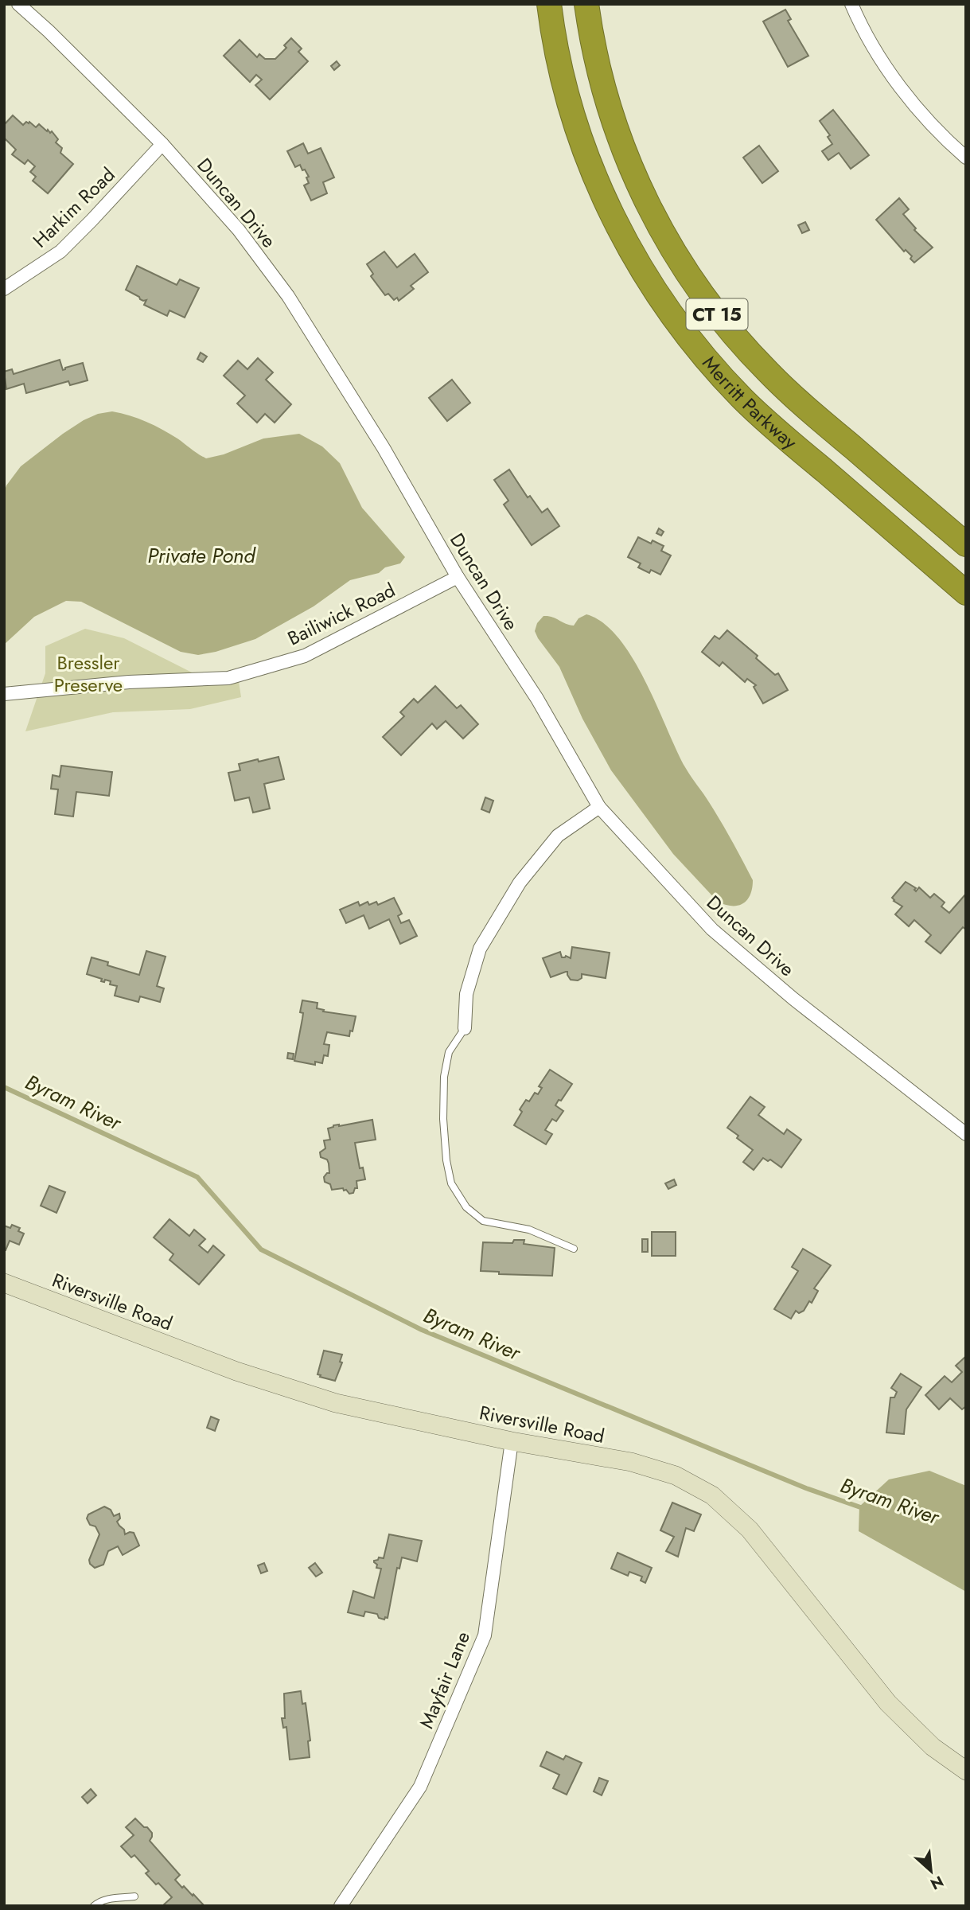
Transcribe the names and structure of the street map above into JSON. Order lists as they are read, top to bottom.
{
  "streets": {
    "highway": ["CT 15", "Merritt Parkway"],
    "street": [
      "Duncan Drive",
      "Harkim Road",
      "Bailiwick Road",
      "Riversville Road",
      "Mayfair Lane"
    ]
  },
  "crossings": [
    ["Duncan Drive", "Harkim Road"],
    ["Duncan Drive", "Bailiwick Road"],
    ["Riversville Road", "Mayfair Lane"]
  ],
  "water": ["Private Pond", "Byram River"],
  "parks": ["Bressler Preserve"],
  "north": "bottom right"
}
